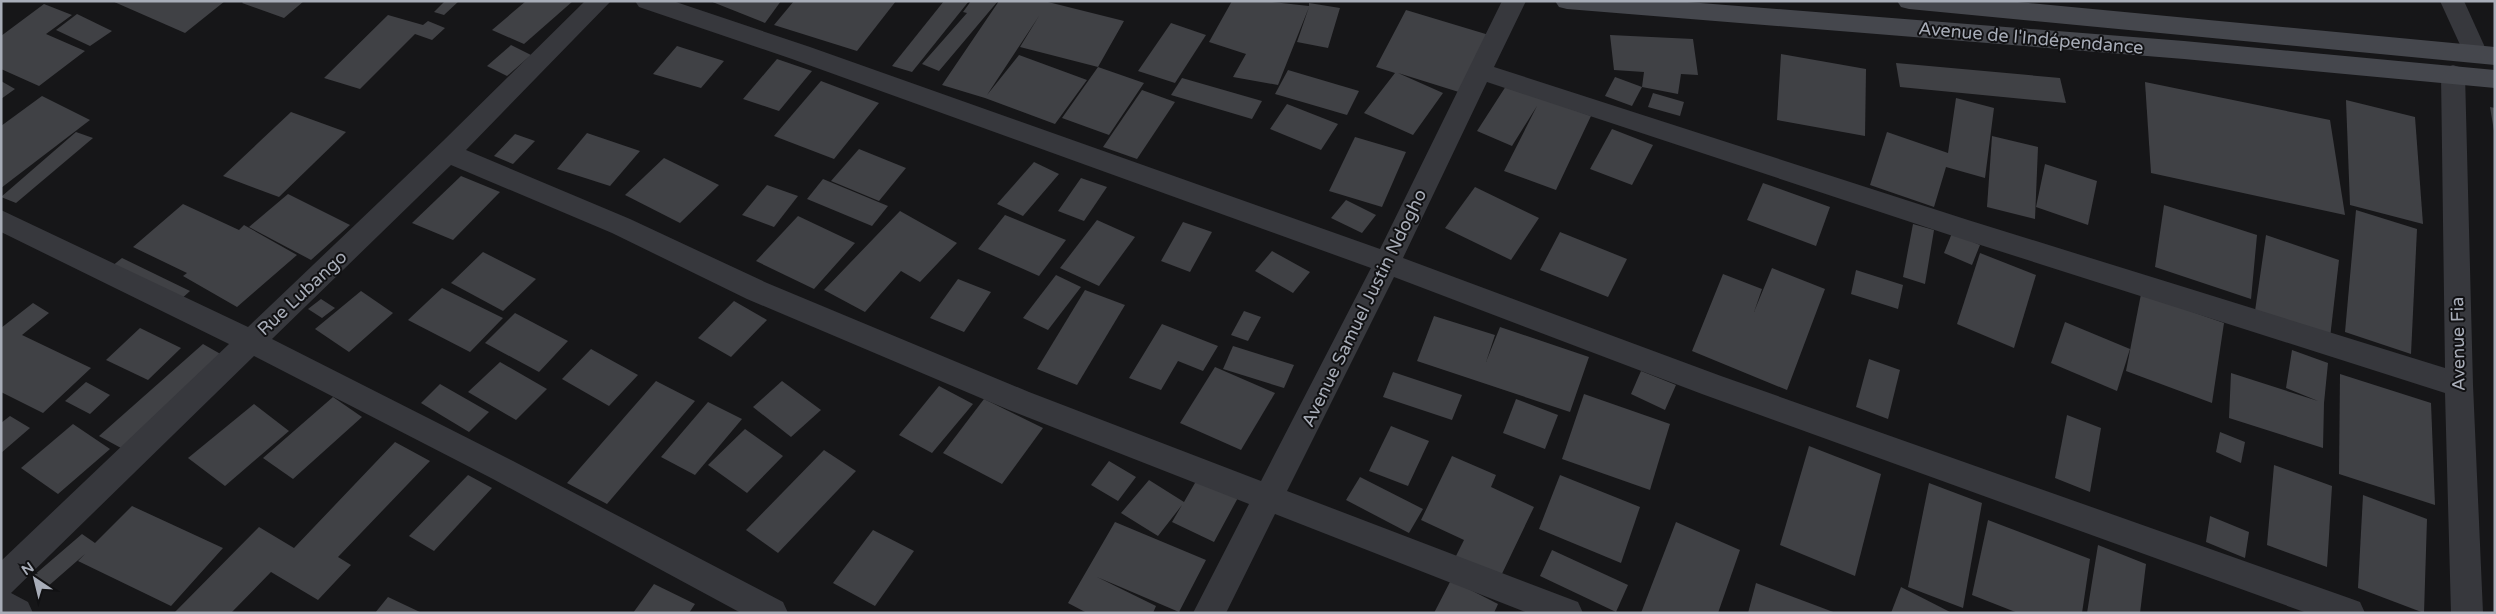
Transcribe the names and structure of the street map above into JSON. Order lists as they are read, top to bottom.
{
  "streets": {
    "street": [
      "Avenue de l'Indépendance",
      "Rue Lubango",
      "Avenue Samuel Justin Ndogho",
      "Avenue Fia"
    ]
  },
  "crossings": [
    ["Avenue de l'Indépendance", "Avenue Fia"]
  ],
  "north": "top left"
}
